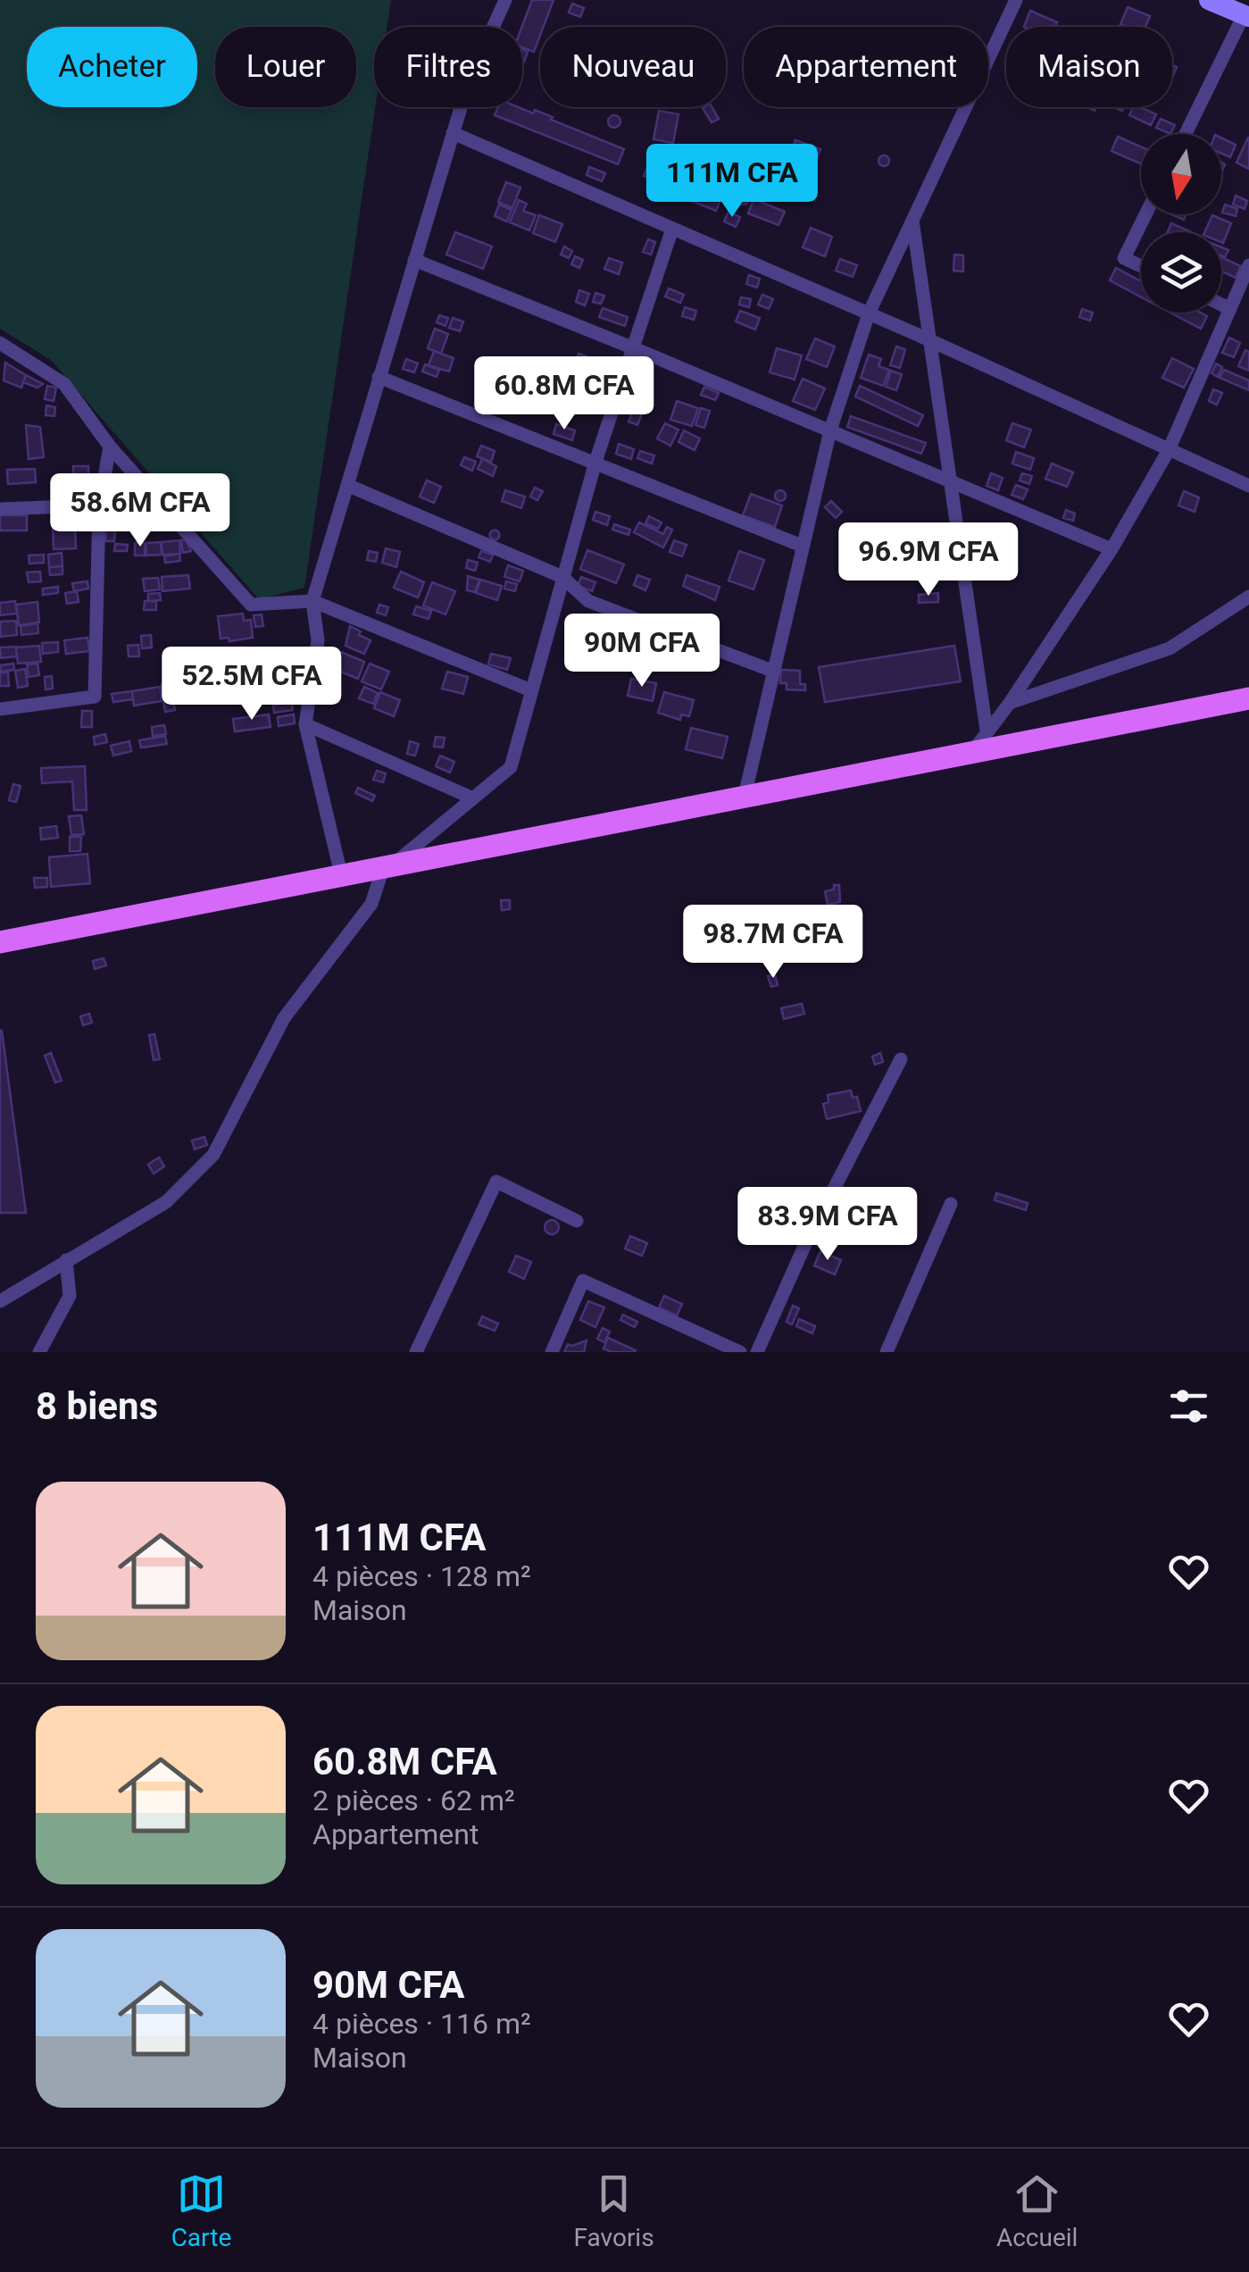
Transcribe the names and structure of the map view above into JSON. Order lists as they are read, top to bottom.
{
  "north": "bottom",
  "page": {
    "chip": [
      "Acheter",
      "Louer",
      "Filtres",
      "Nouveau",
      "Appartement",
      "Maison"
    ],
    "price": [
      "111M CFA",
      "60.8M CFA",
      "58.6M CFA",
      "96.9M CFA",
      "90M CFA",
      "52.5M CFA",
      "98.7M CFA",
      "83.9M CFA"
    ],
    "heading": "8 biens",
    "list": [
      {
        "name": "111M CFA",
        "note": "4 pièces · 128 m² · Maison"
      },
      {
        "name": "60.8M CFA",
        "note": "2 pièces · 62 m² · Appartement"
      },
      {
        "name": "90M CFA",
        "note": "4 pièces · 116 m² · Maison"
      }
    ],
    "tabs": ["Carte", "Favoris", "Accueil"]
  }
}
